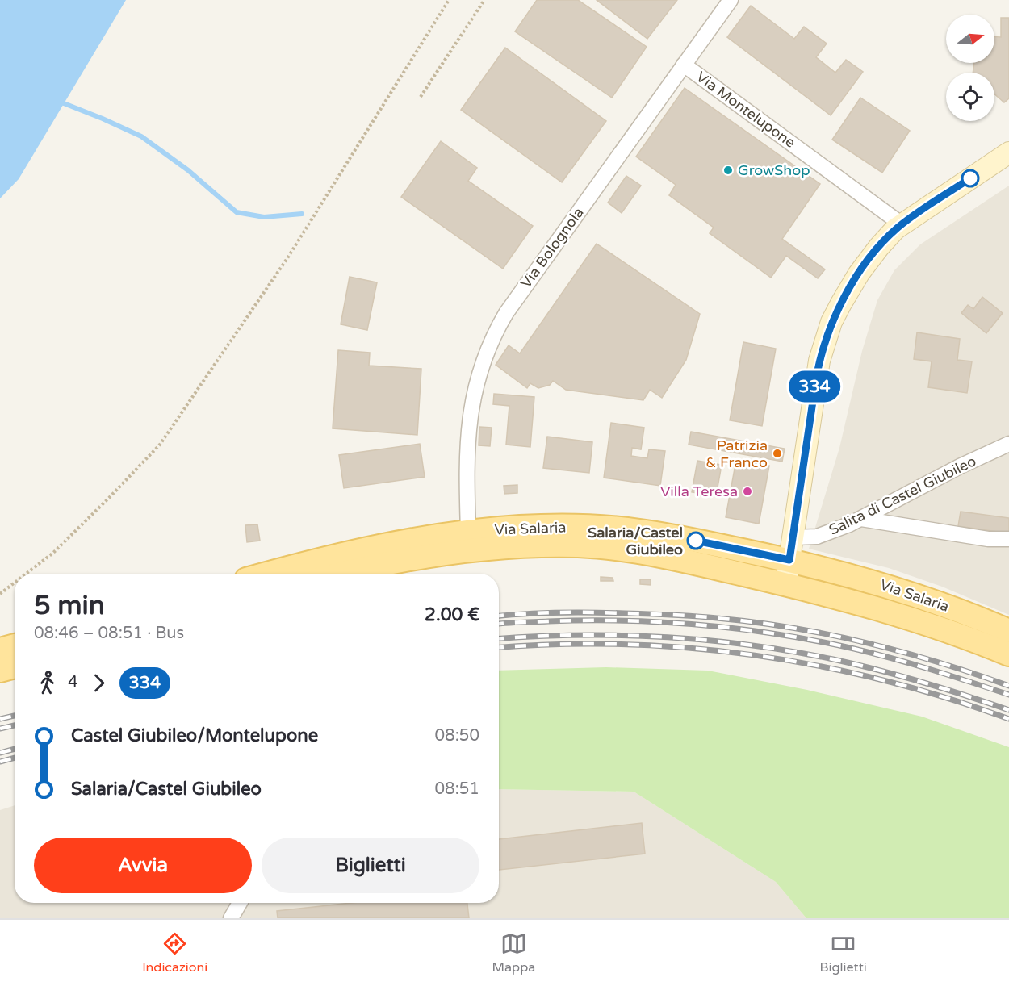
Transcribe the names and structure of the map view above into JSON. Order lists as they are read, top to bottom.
{
  "streets": {
    "main road": ["Via Salaria"],
    "street": ["Via Montelupone", "Via Bolognola", "Salita di Castel Giubileo"]
  },
  "crossings": [
    ["Via Montelupone", "Via Bolognola"],
    ["Via Bolognola", "Via Salaria"]
  ],
  "places": [
    "GrowShop",
    "Patrizia & Franco",
    "Villa Teresa",
    "Salaria/Castel Giubileo"
  ],
  "lines": ["bus line 334"],
  "north": "right",
  "page": {
    "on_map": "334",
    "heading": ["5 min", "08:46 – 08:51 · Bus", "2.00 €"],
    "legs": ["4", "334"],
    "list": [
      {
        "name": "Castel Giubileo/Montelupone",
        "value": "08:50"
      },
      {
        "name": "Salaria/Castel Giubileo",
        "value": "08:51"
      }
    ],
    "buttons": ["Avvia", "Biglietti"],
    "tabs": ["Indicazioni", "Mappa", "Biglietti"]
  }
}
